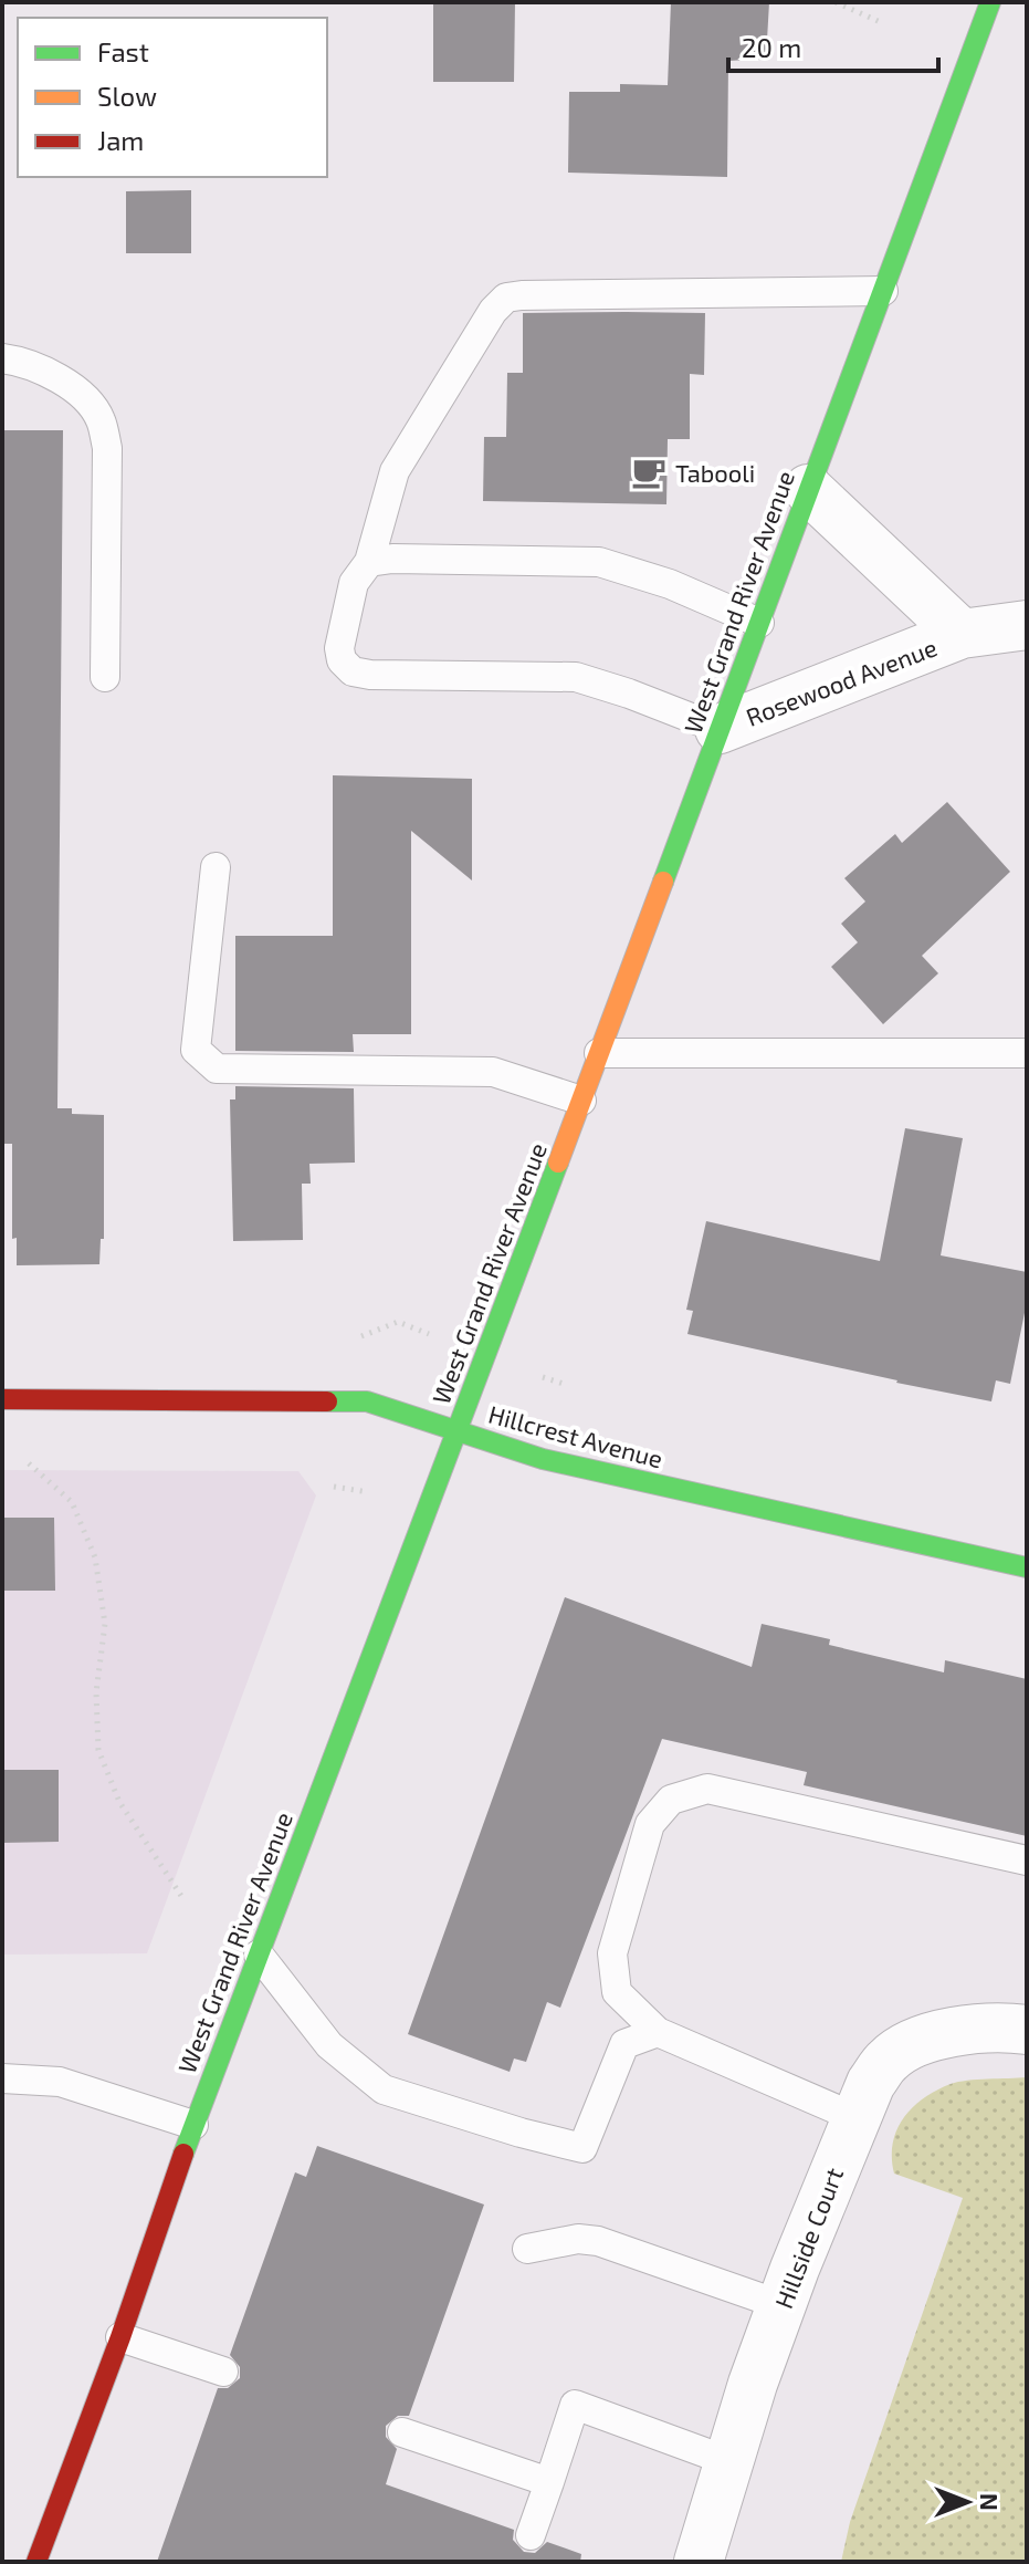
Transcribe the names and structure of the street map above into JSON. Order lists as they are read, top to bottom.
{
  "streets": {
    "main road": ["West Grand River Avenue", "Hillcrest Avenue"],
    "street": ["Rosewood Avenue", "Hillside Court"]
  },
  "crossings": [
    ["West Grand River Avenue", "Rosewood Avenue"],
    ["West Grand River Avenue", "Hillcrest Avenue"]
  ],
  "places": {
    "cafe": ["Tabooli"]
  },
  "legend": ["Fast", "Slow", "Jam"],
  "scale_bar": "20 m",
  "north": "right"
}
